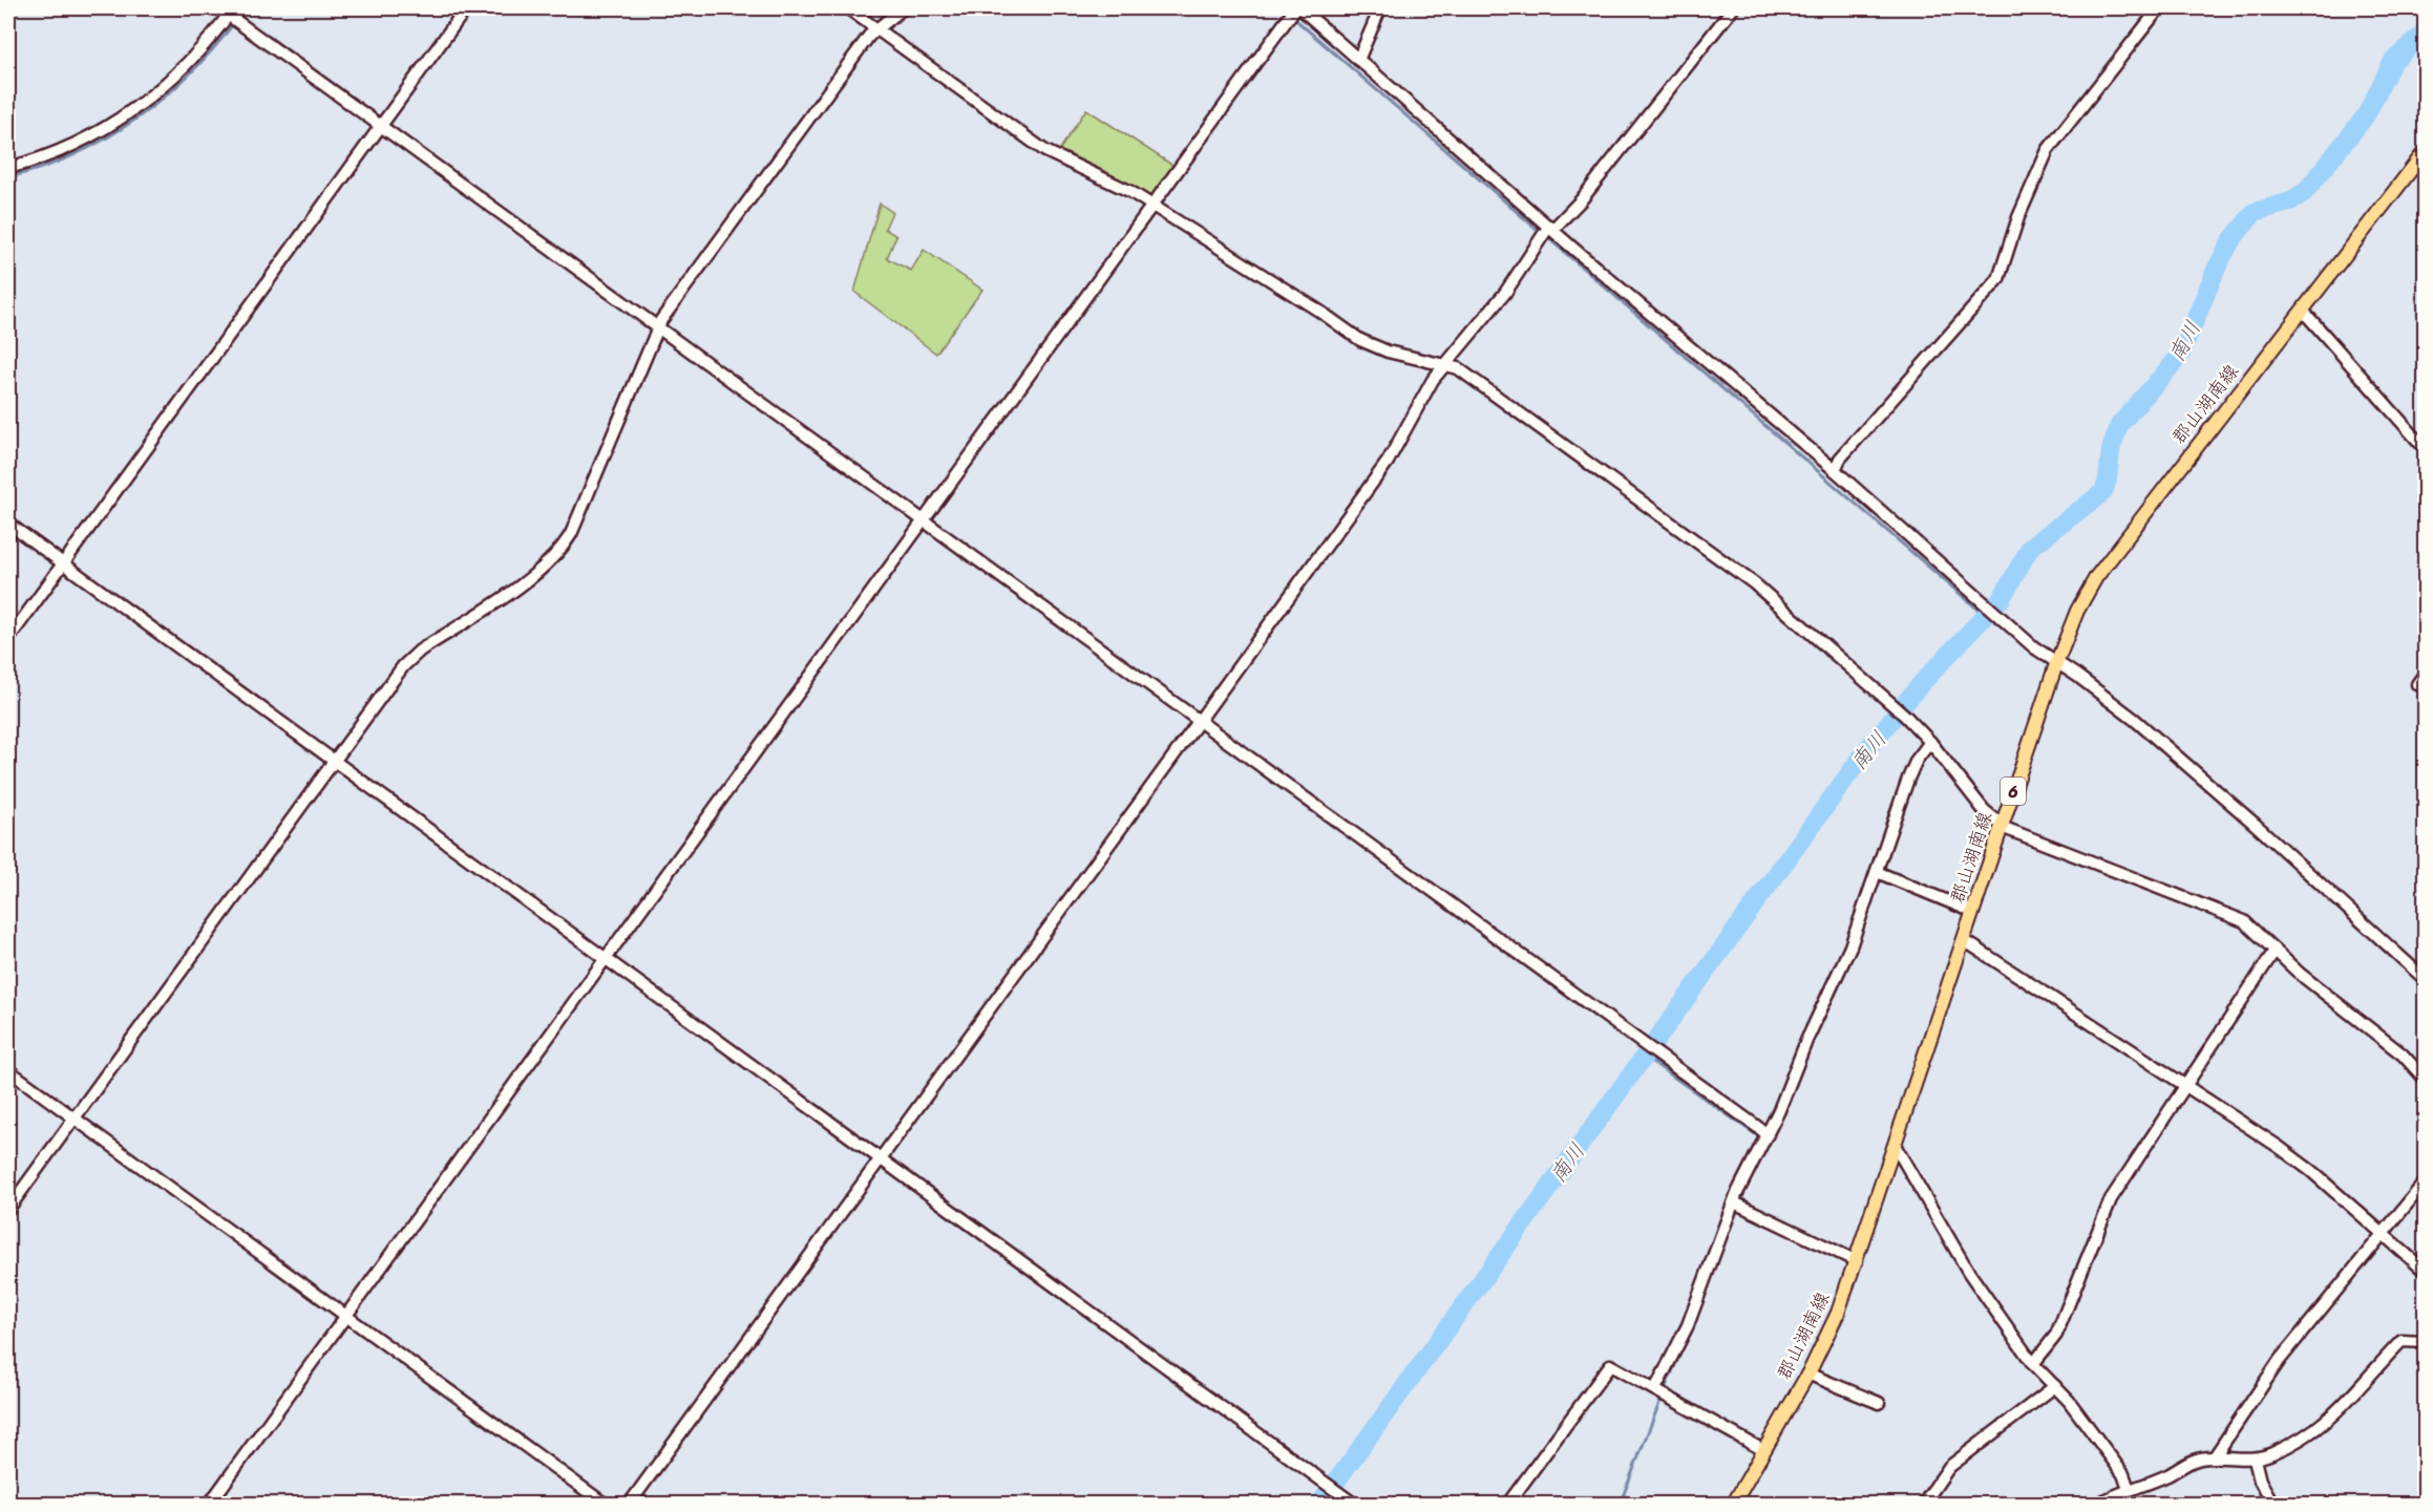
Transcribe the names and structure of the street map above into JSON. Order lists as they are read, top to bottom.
{
  "streets": {
    "main road": ["郡山湖南線", "6"]
  },
  "water": ["南川"]
}
